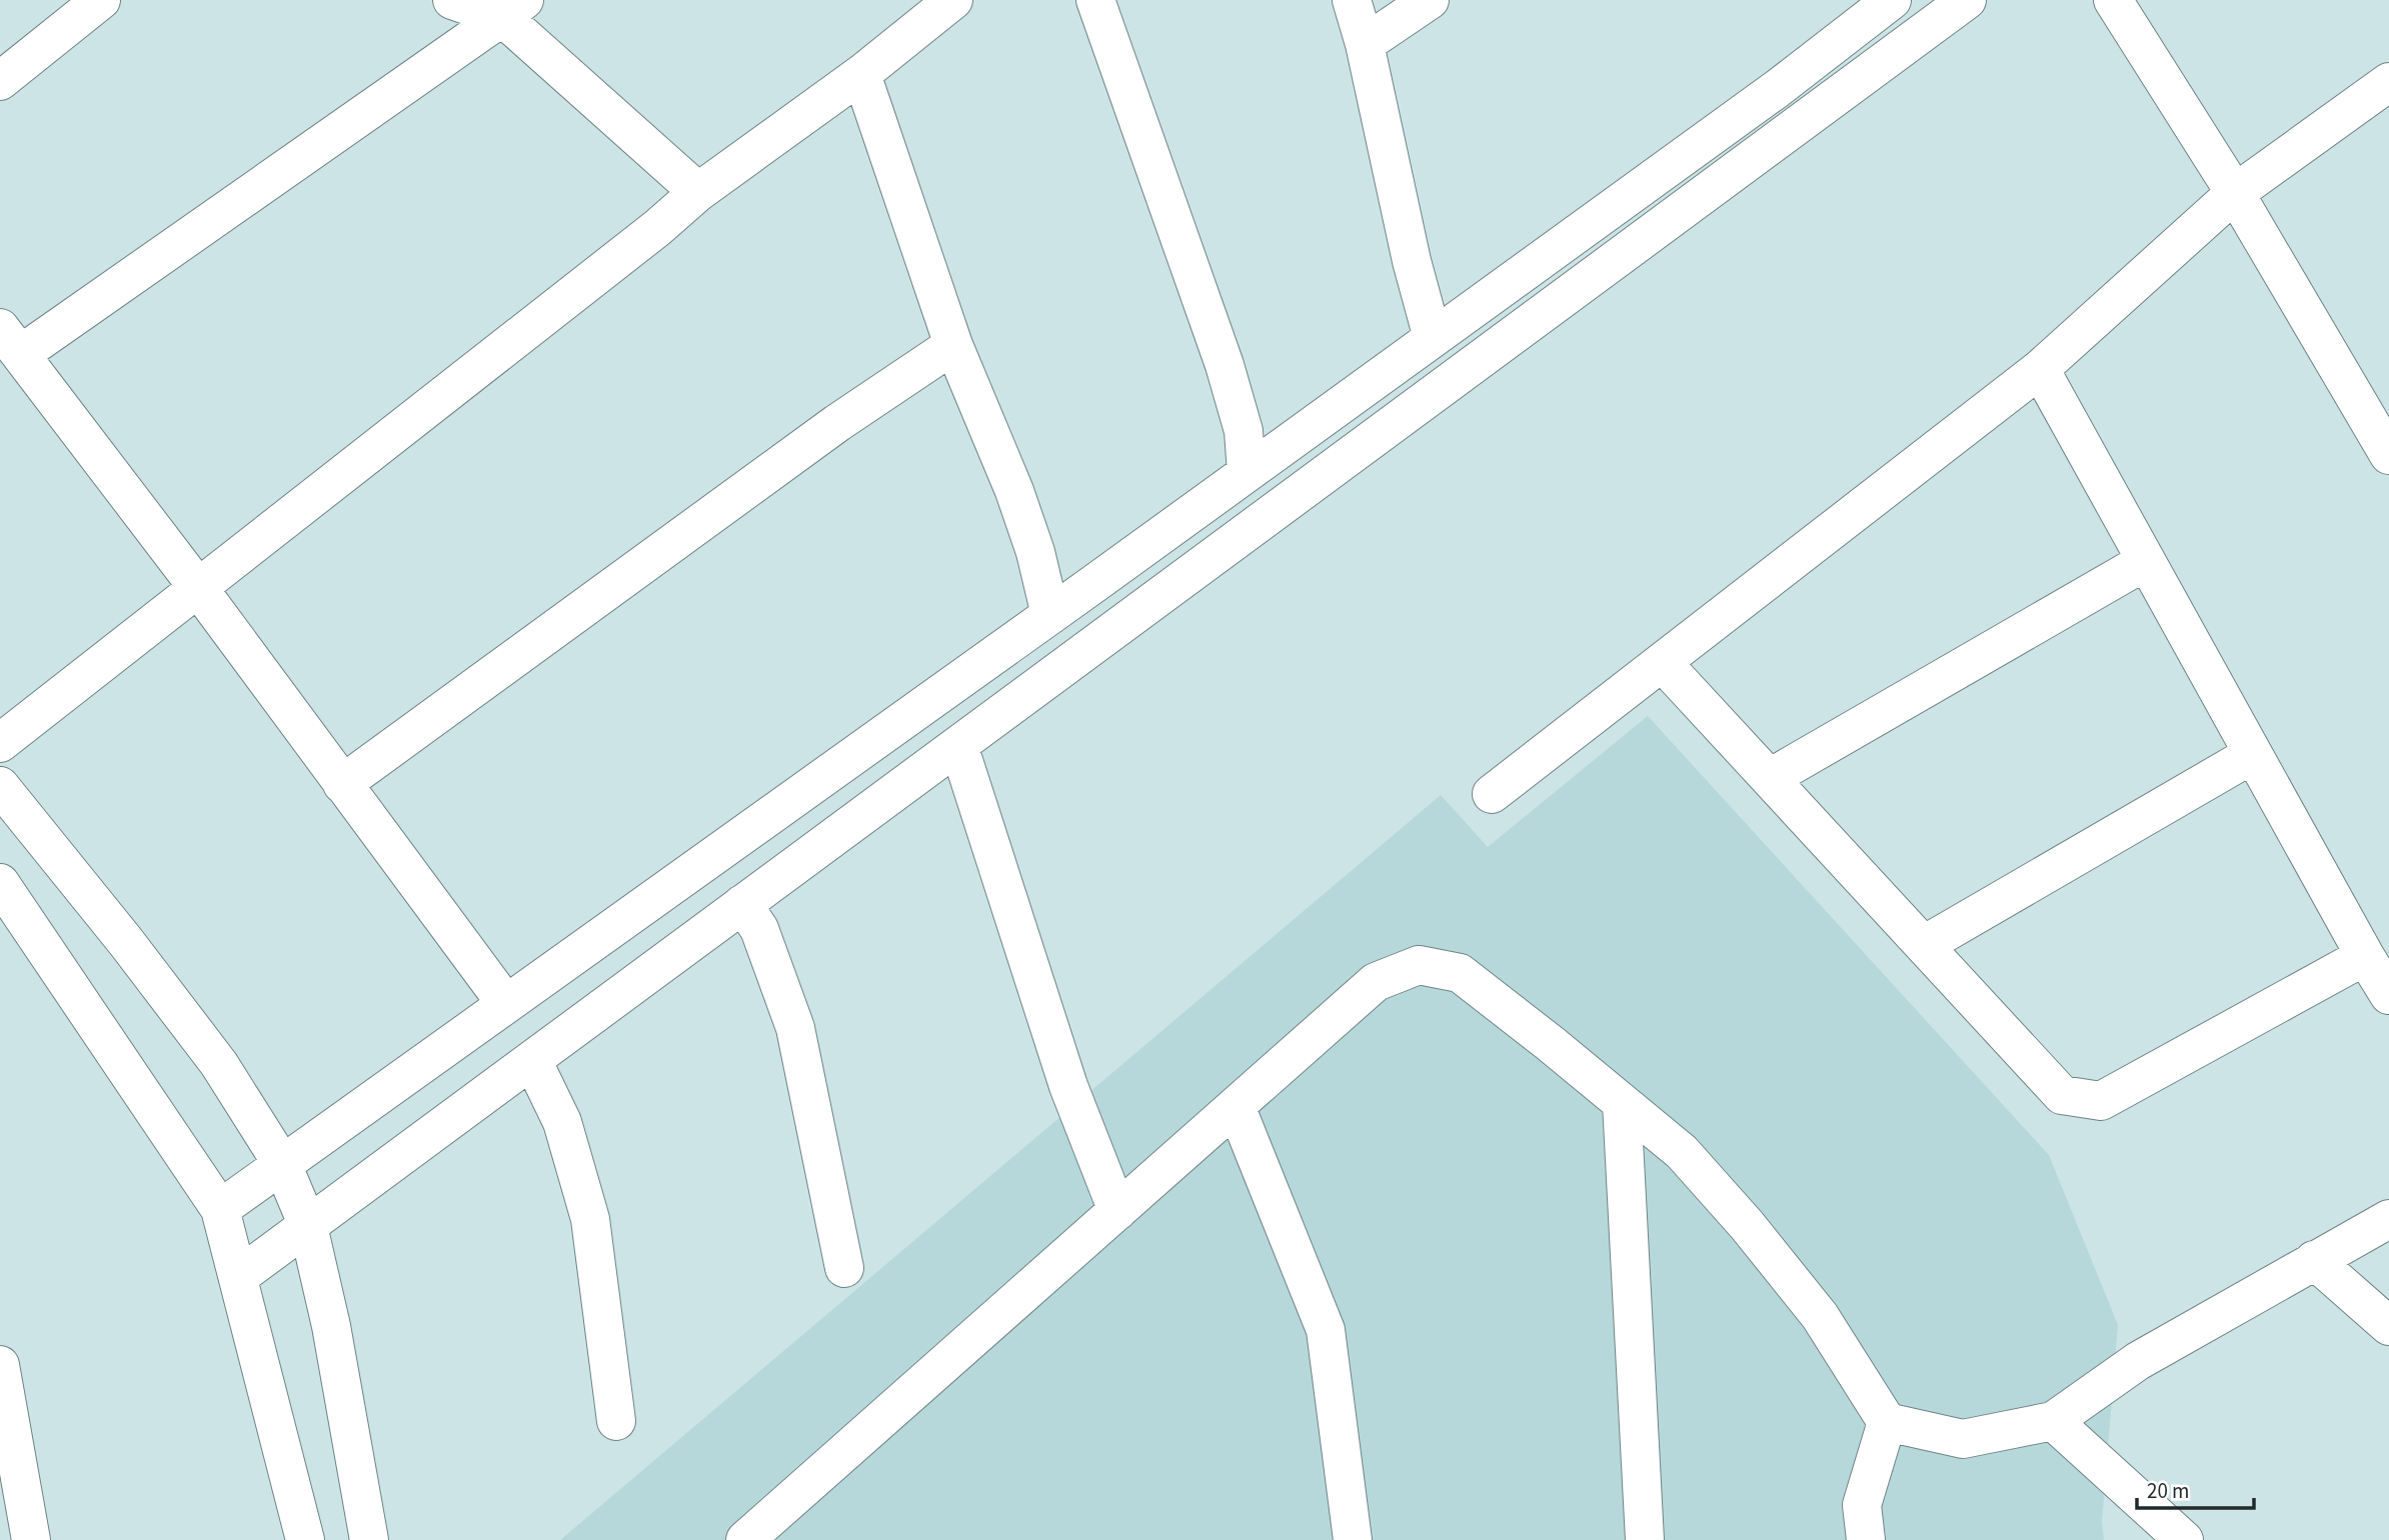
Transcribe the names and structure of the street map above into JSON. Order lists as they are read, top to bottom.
{
  "scale_bar": "20 m"
}
